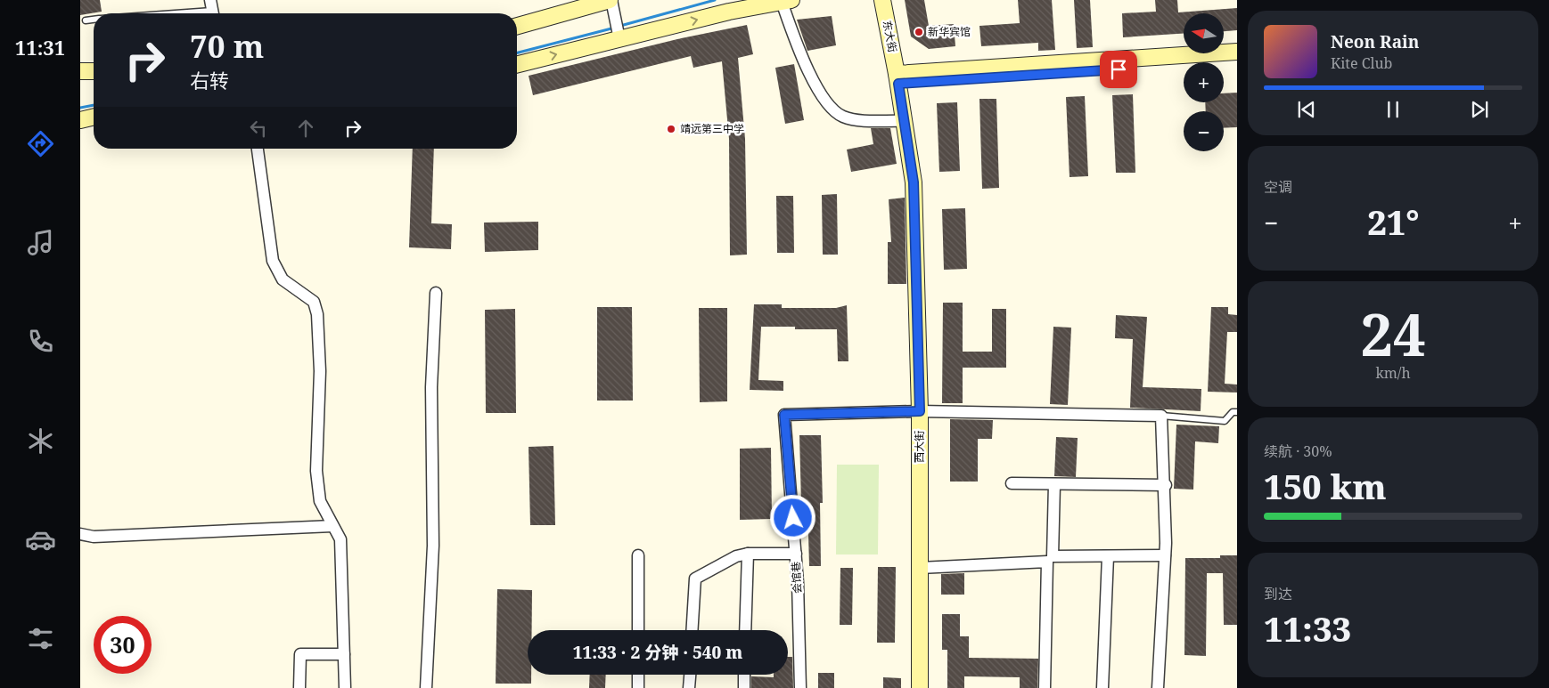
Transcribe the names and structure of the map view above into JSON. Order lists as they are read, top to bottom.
{
  "streets": {
    "main road": ["东大街", "西大街"],
    "street": ["会馆巷"]
  },
  "crossings": [
    ["东大街", "西大街"],
    ["西大街", "会馆巷"]
  ],
  "places": ["新华宾馆", "靖远第三中学"],
  "north": "left",
  "page": {
    "tabs": "11:31",
    "map_buttons": ["+", "−"],
    "turn": ["70 m", "右转"],
    "song": ["Neon Rain", "Kite Club"],
    "tile": [
      "空调",
      ["24", "km/h"],
      ["续航 · 30%", "150 km"],
      ["到达", "11:33"]
    ],
    "heat": ["−", "21°", "+"],
    "limit": "30",
    "trip": "11:33 · 2 分钟 · 540 m"
  }
}
